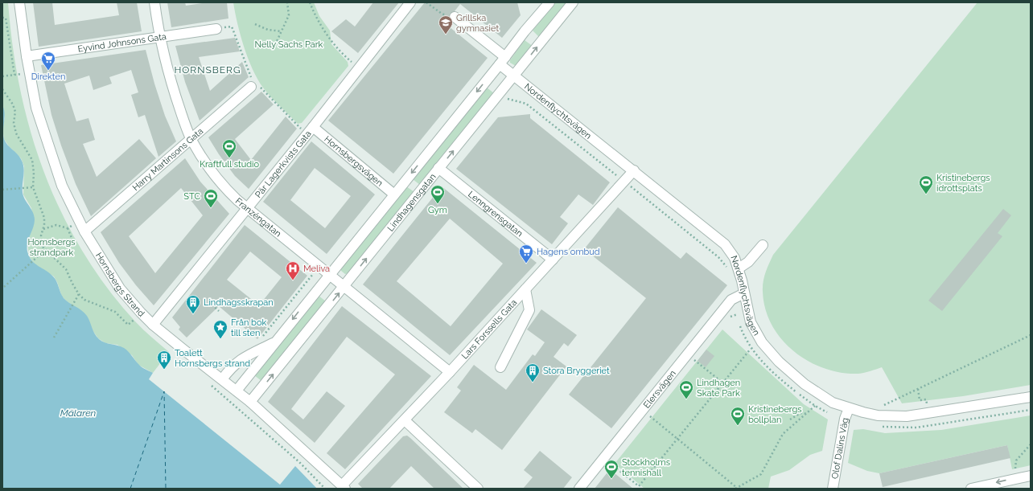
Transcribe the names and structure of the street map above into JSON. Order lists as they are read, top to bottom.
{
  "streets": {
    "street": [
      "Eyvind Johnsons Gata",
      "Nordenflychtsvägen",
      "Harry Martinsons Gata",
      "Hornsbergsvägen",
      "Pär Lagerkvists Gata",
      "Lindhagensgatan",
      "Lenngrensgatan",
      "Franzéngatan",
      "Hornsbergs Strand",
      "Lars Forssells Gata",
      "Elersvägen",
      "Olof Dalins Väg"
    ]
  },
  "crossings": [
    ["Eyvind Johnsons Gata", "Franzéngatan"],
    ["Eyvind Johnsons Gata", "Hornsbergs Strand"],
    ["Nordenflychtsvägen", "Lindhagensgatan"],
    ["Nordenflychtsvägen", "Lars Forssells Gata"],
    ["Nordenflychtsvägen", "Elersvägen"],
    ["Nordenflychtsvägen", "Olof Dalins Väg"],
    ["Harry Martinsons Gata", "Franzéngatan"],
    ["Harry Martinsons Gata", "Hornsbergs Strand"],
    ["Hornsbergsvägen", "Pär Lagerkvists Gata"],
    ["Pär Lagerkvists Gata", "Franzéngatan"],
    ["Pär Lagerkvists Gata", "Hornsbergs Strand"],
    ["Lindhagensgatan", "Lenngrensgatan"],
    ["Lindhagensgatan", "Franzéngatan"],
    ["Lindhagensgatan", "Hornsbergs Strand"],
    ["Lenngrensgatan", "Lars Forssells Gata"],
    ["Franzéngatan", "Lars Forssells Gata"],
    ["Hornsbergs Strand", "Lars Forssells Gata"]
  ],
  "districts": ["HORNSBERG"],
  "water": ["Mälaren"],
  "parks": ["Nelly Sachs Park", "Hornsbergs strandpark"],
  "places": {
    "school or university": ["Grillska gymnasiet"],
    "supermarket": ["Direkten", "Hagens ombud"],
    "sports": [
      "Kraftfull studio",
      "Kristinebergs idrottsplats",
      "Gym",
      "STC",
      "Lindhagen Skate Park",
      "Kristinebergs bollplan",
      "Stockholms tennishall"
    ],
    "hospital": ["Meliva"],
    "building": ["Lindhagsskrapan", "Toalett Hornsbergs strand", "Stora Bryggeriet"],
    "place": ["Från bok till sten"]
  }
}
